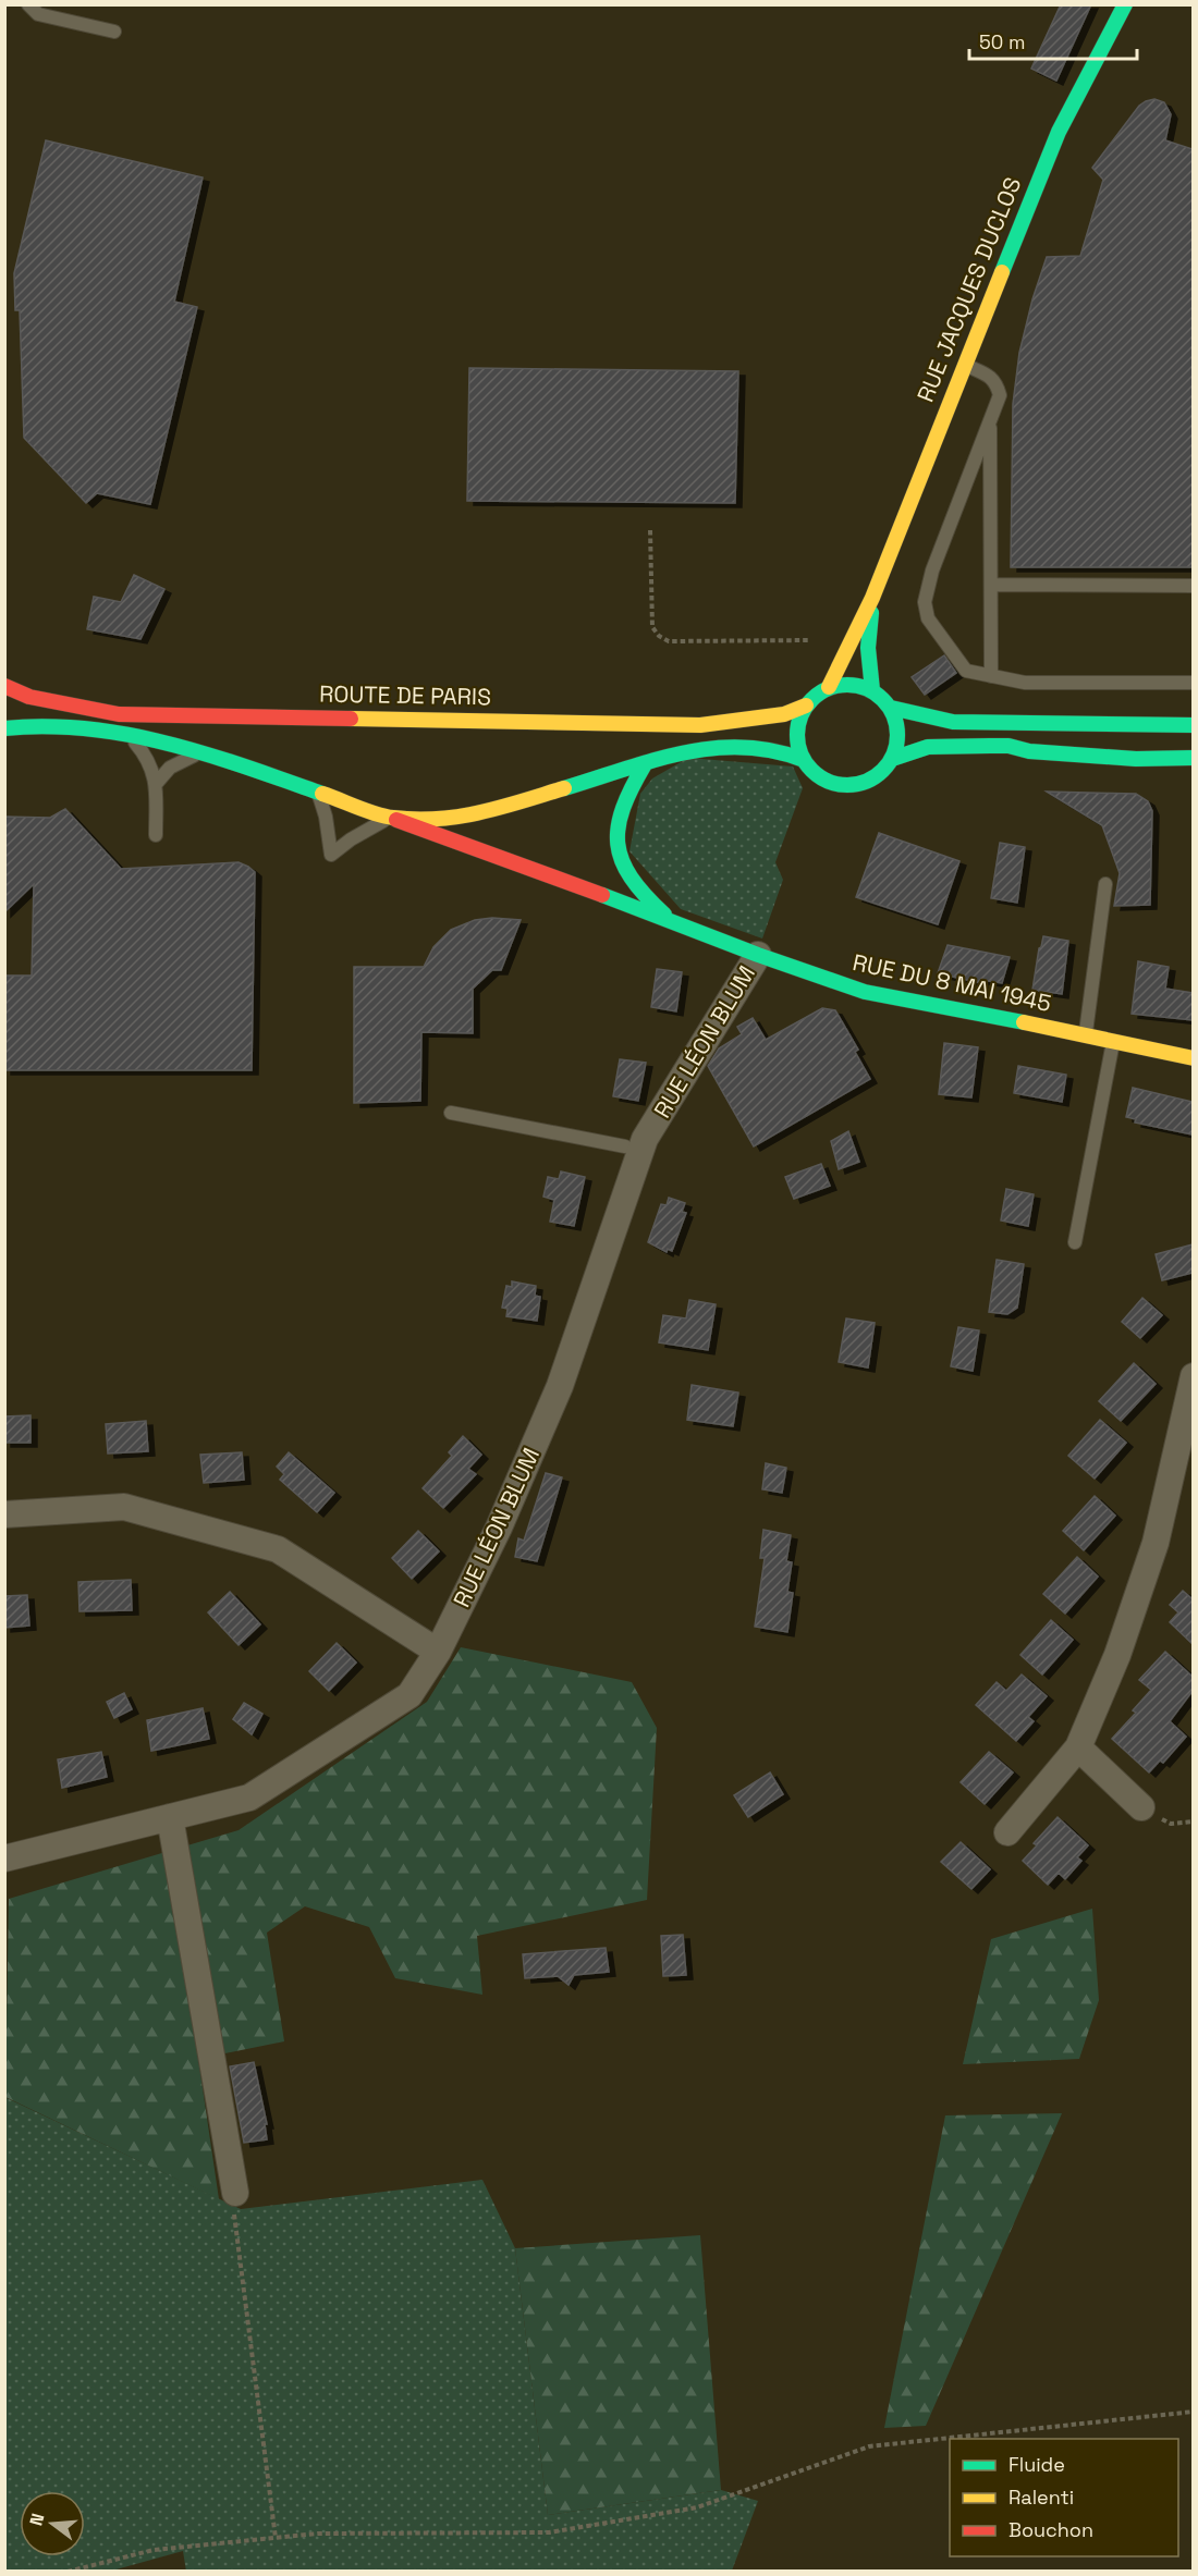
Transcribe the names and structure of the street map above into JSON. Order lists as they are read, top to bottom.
{
  "streets": {
    "main road": ["RUE JACQUES DUCLOS", "ROUTE DE PARIS", "RUE DU 8 MAI 1945"],
    "street": ["RUE LÉON BLUM"]
  },
  "crossings": [
    ["RUE JACQUES DUCLOS", "ROUTE DE PARIS"],
    ["RUE DU 8 MAI 1945", "RUE LÉON BLUM"]
  ],
  "legend": ["Fluide", "Ralenti", "Bouchon"],
  "scale_bar": "50 m",
  "north": "left"
}
